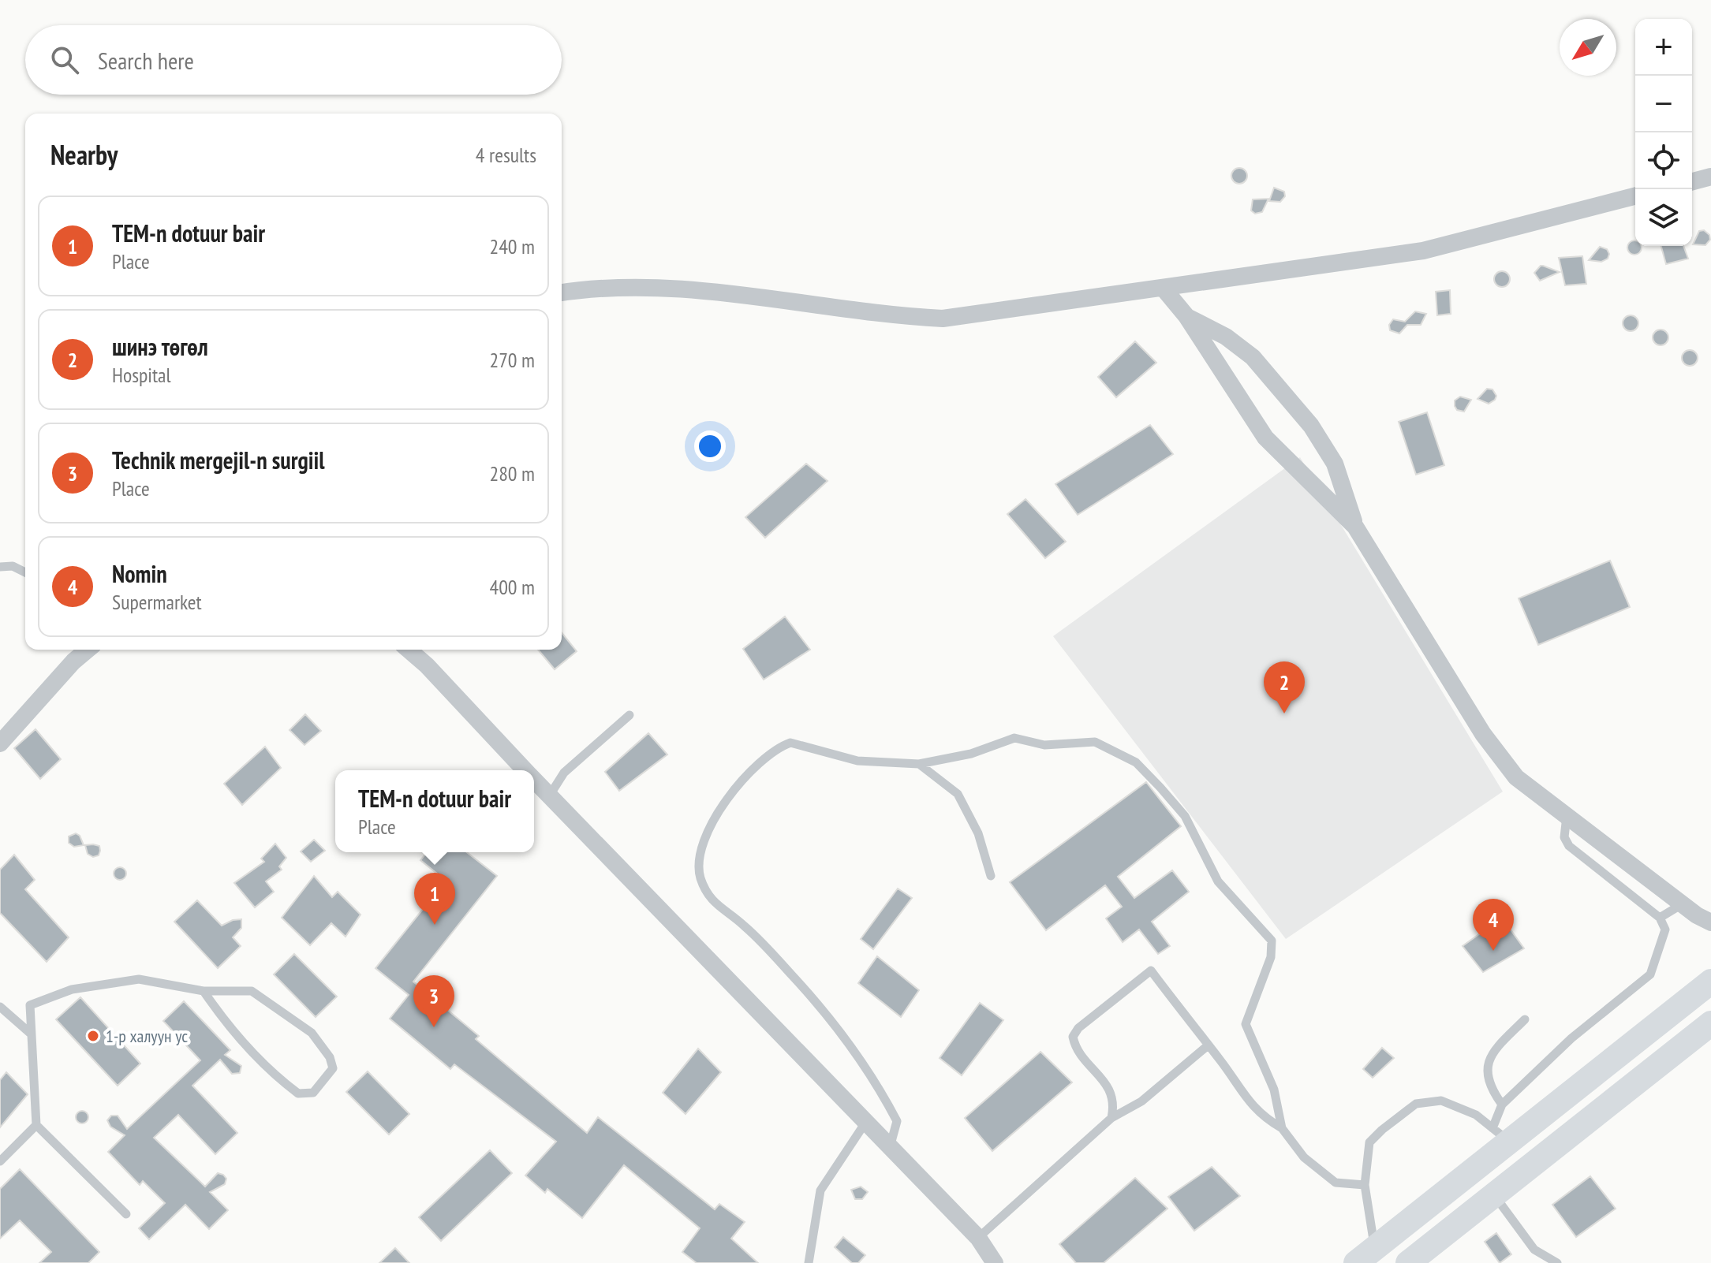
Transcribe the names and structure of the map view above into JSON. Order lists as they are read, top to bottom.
{
  "places": ["1-р халуун ус"],
  "north": "bottom left",
  "page": {
    "map_buttons": ["+", "−"],
    "search": "Search here",
    "heading": ["Nearby", "4 results"],
    "list": [
      {
        "mark": "1",
        "name": "TEM-n dotuur bair",
        "note": "Place",
        "value": "240 m"
      },
      {
        "mark": "2",
        "name": "шинэ төгөл",
        "note": "Hospital",
        "value": "270 m"
      },
      {
        "mark": "3",
        "name": "Technik mergejil-n surgiil",
        "note": "Place",
        "value": "280 m"
      },
      {
        "mark": "4",
        "name": "Nomin",
        "note": "Supermarket",
        "value": "400 m"
      }
    ],
    "pins": [
      "2",
      "1",
      "4",
      "3"
    ],
    "popup": ["TEM-n dotuur bair", "Place"]
  }
}
